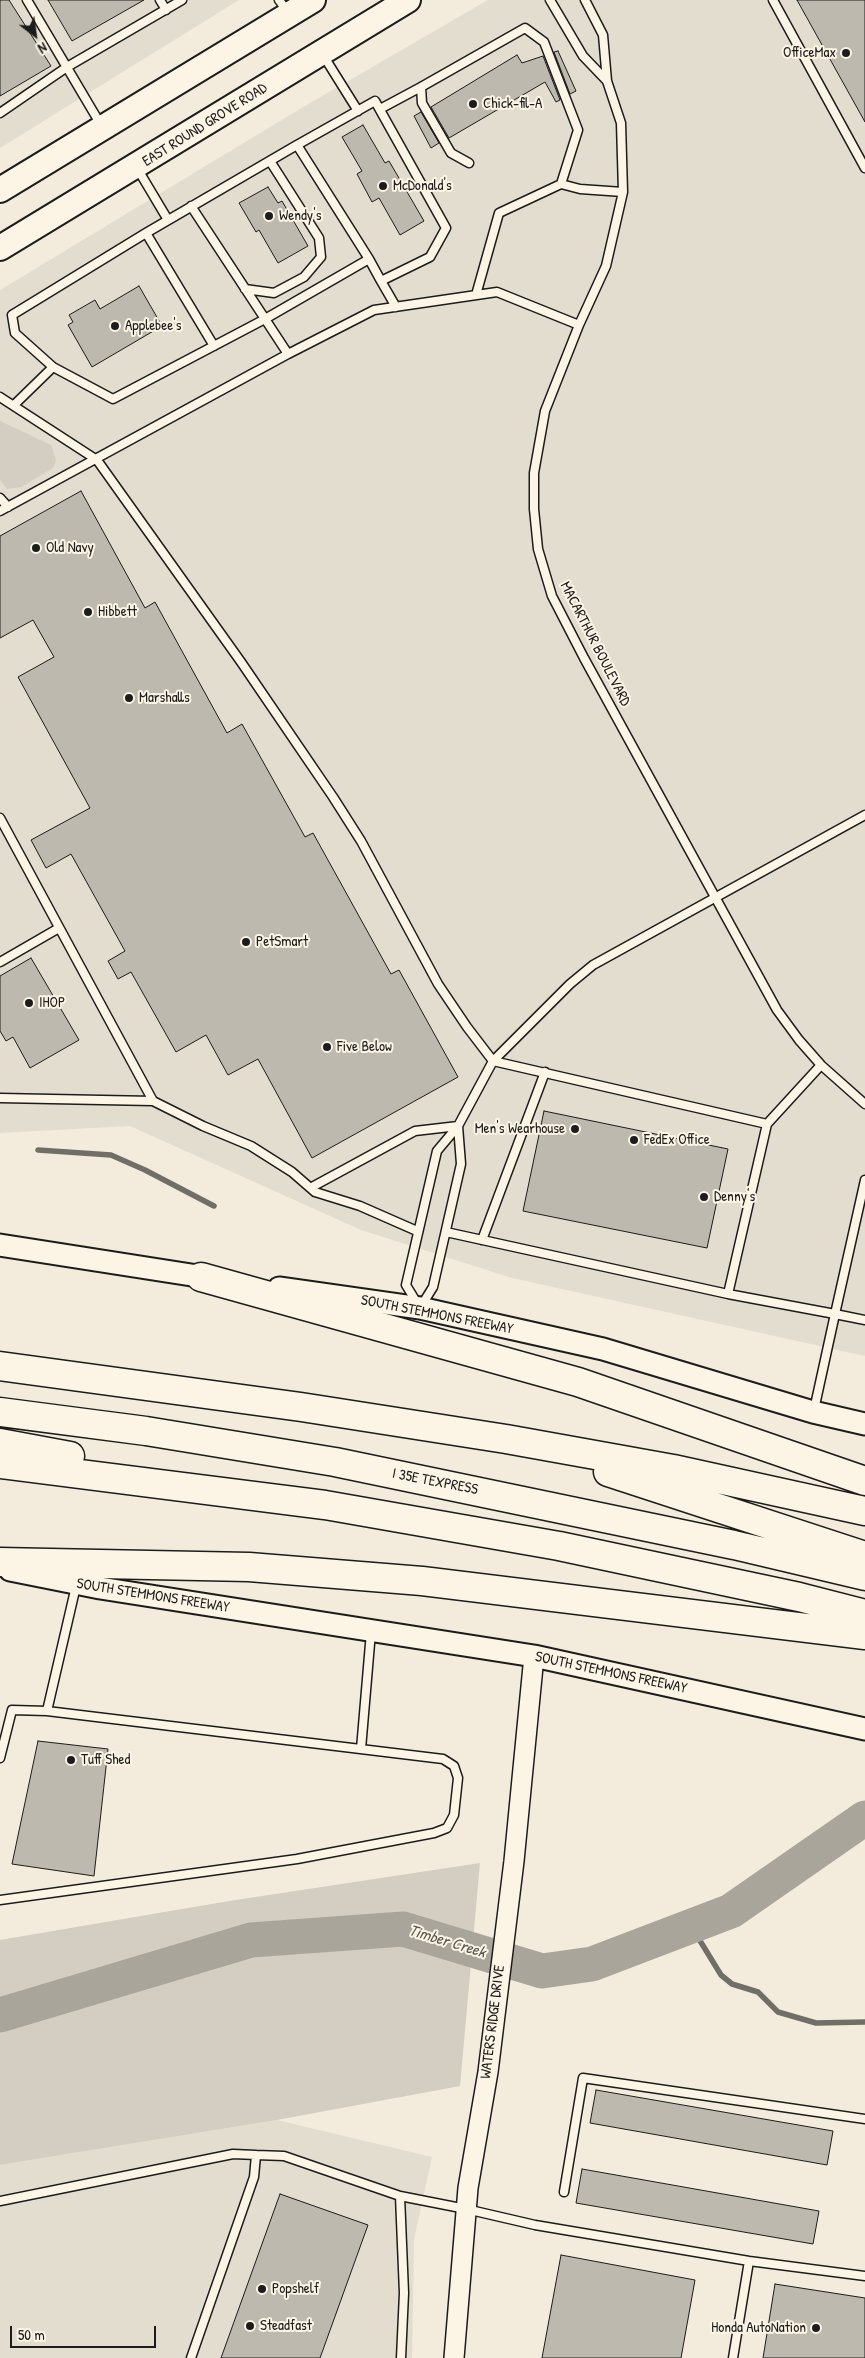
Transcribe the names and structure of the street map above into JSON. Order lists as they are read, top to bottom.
{
  "streets": {
    "highway": ["I 35E TEXPRESS"],
    "main road": ["EAST ROUND GROVE ROAD", "SOUTH STEMMONS FREEWAY"],
    "street": ["WATERS RIDGE DRIVE"],
    "lane": ["MACARTHUR BOULEVARD"]
  },
  "crossings": [
    ["SOUTH STEMMONS FREEWAY", "WATERS RIDGE DRIVE"]
  ],
  "water": ["Timber Creek"],
  "places": [
    "OfficeMax",
    "Chick-fil-A",
    "McDonald's",
    "Wendy's",
    "Applebee's",
    "Old Navy",
    "Hibbett",
    "Marshalls",
    "PetSmart",
    "IHOP",
    "Five Below",
    "Men's Wearhouse",
    "FedEx Office",
    "Denny's",
    "Tuff Shed",
    "Popshelf",
    "Steadfast",
    "Honda AutoNation"
  ],
  "scale_bar": "50 m",
  "north": "bottom right"
}
